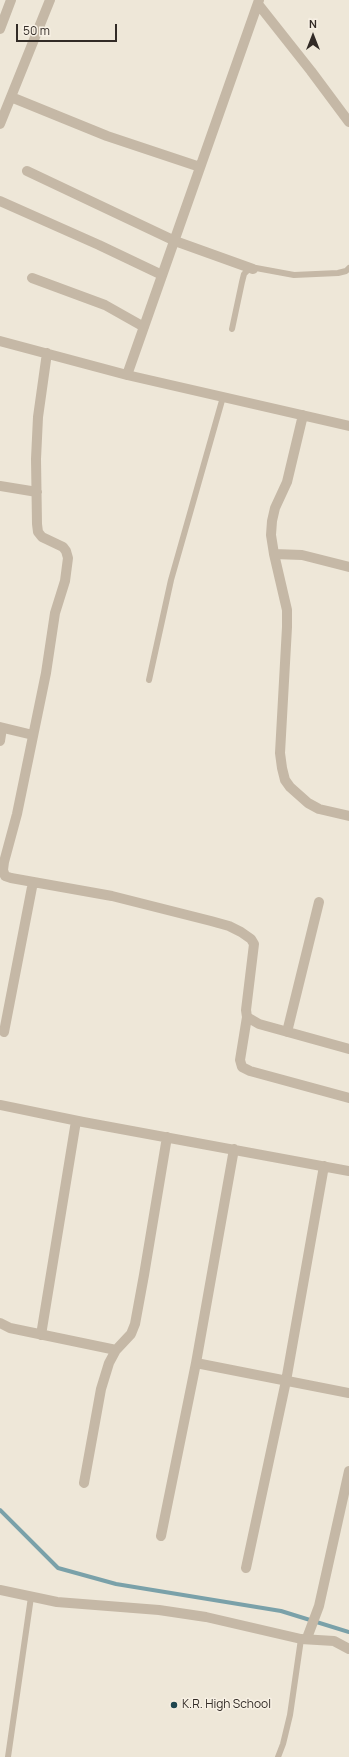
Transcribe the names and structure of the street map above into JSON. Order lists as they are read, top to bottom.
{
  "places": ["K.R. High School"],
  "scale_bar": "50 m",
  "north": "top"
}
